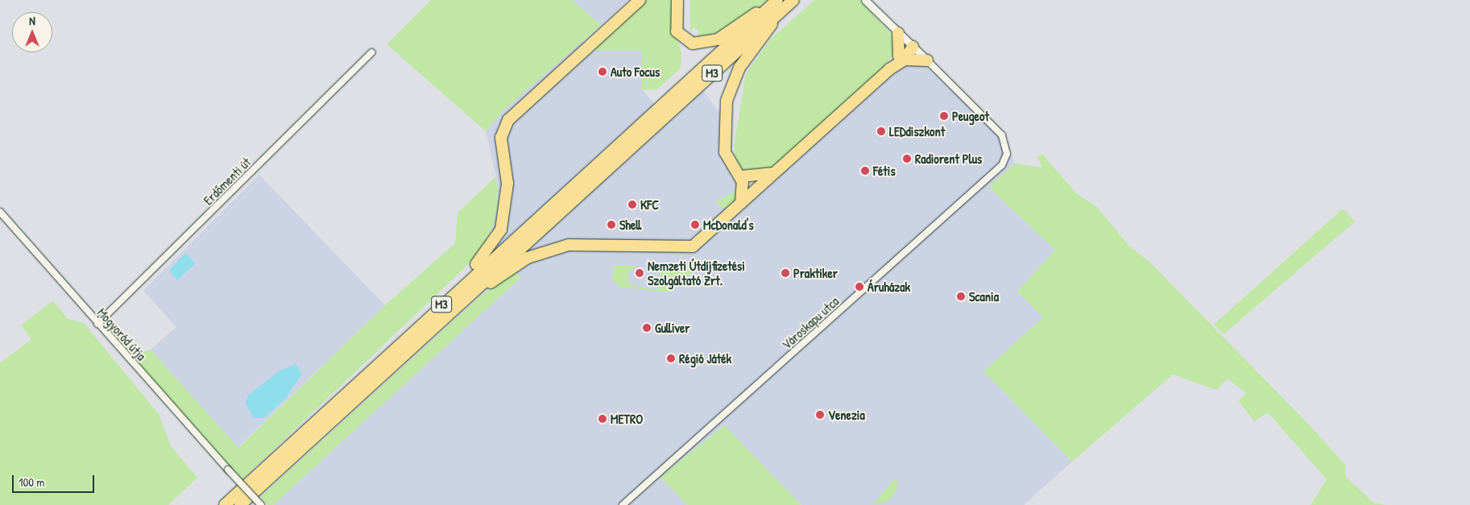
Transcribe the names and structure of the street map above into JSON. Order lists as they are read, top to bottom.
{
  "streets": {
    "highway": ["M3"],
    "street": ["Erdőmenti út", "Városkapu utca", "Mogyoród útja"]
  },
  "crossings": [
    ["Erdőmenti út", "Mogyoród útja"]
  ],
  "places": [
    "Auto Focus",
    "Peugeot",
    "LEDdiszkont",
    "Radiorent Plus",
    "Fétis",
    "KFC",
    "Shell",
    "McDonald's",
    "Nemzeti Útdíjfizetési Szolgáltató Zrt.",
    "Praktiker",
    "Áruházak",
    "Scania",
    "Gulliver",
    "Régió Játék",
    "Venezia",
    "METRO"
  ],
  "scale_bar": "100 m",
  "north": "top"
}
